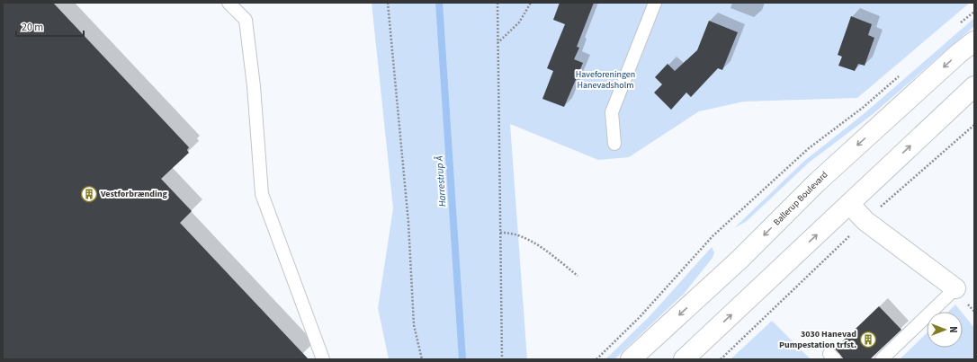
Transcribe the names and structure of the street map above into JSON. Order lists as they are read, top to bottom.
{
  "streets": {
    "street": ["Ballerup Boulevard"]
  },
  "water": ["Harrestrup Å"],
  "parks": ["Haveforeningen Hanevadsholm"],
  "places": {
    "building": ["Vestforbrænding", "3030 Hanevad Pumpestation trfst."]
  },
  "scale_bar": "20 m",
  "north": "right"
}
